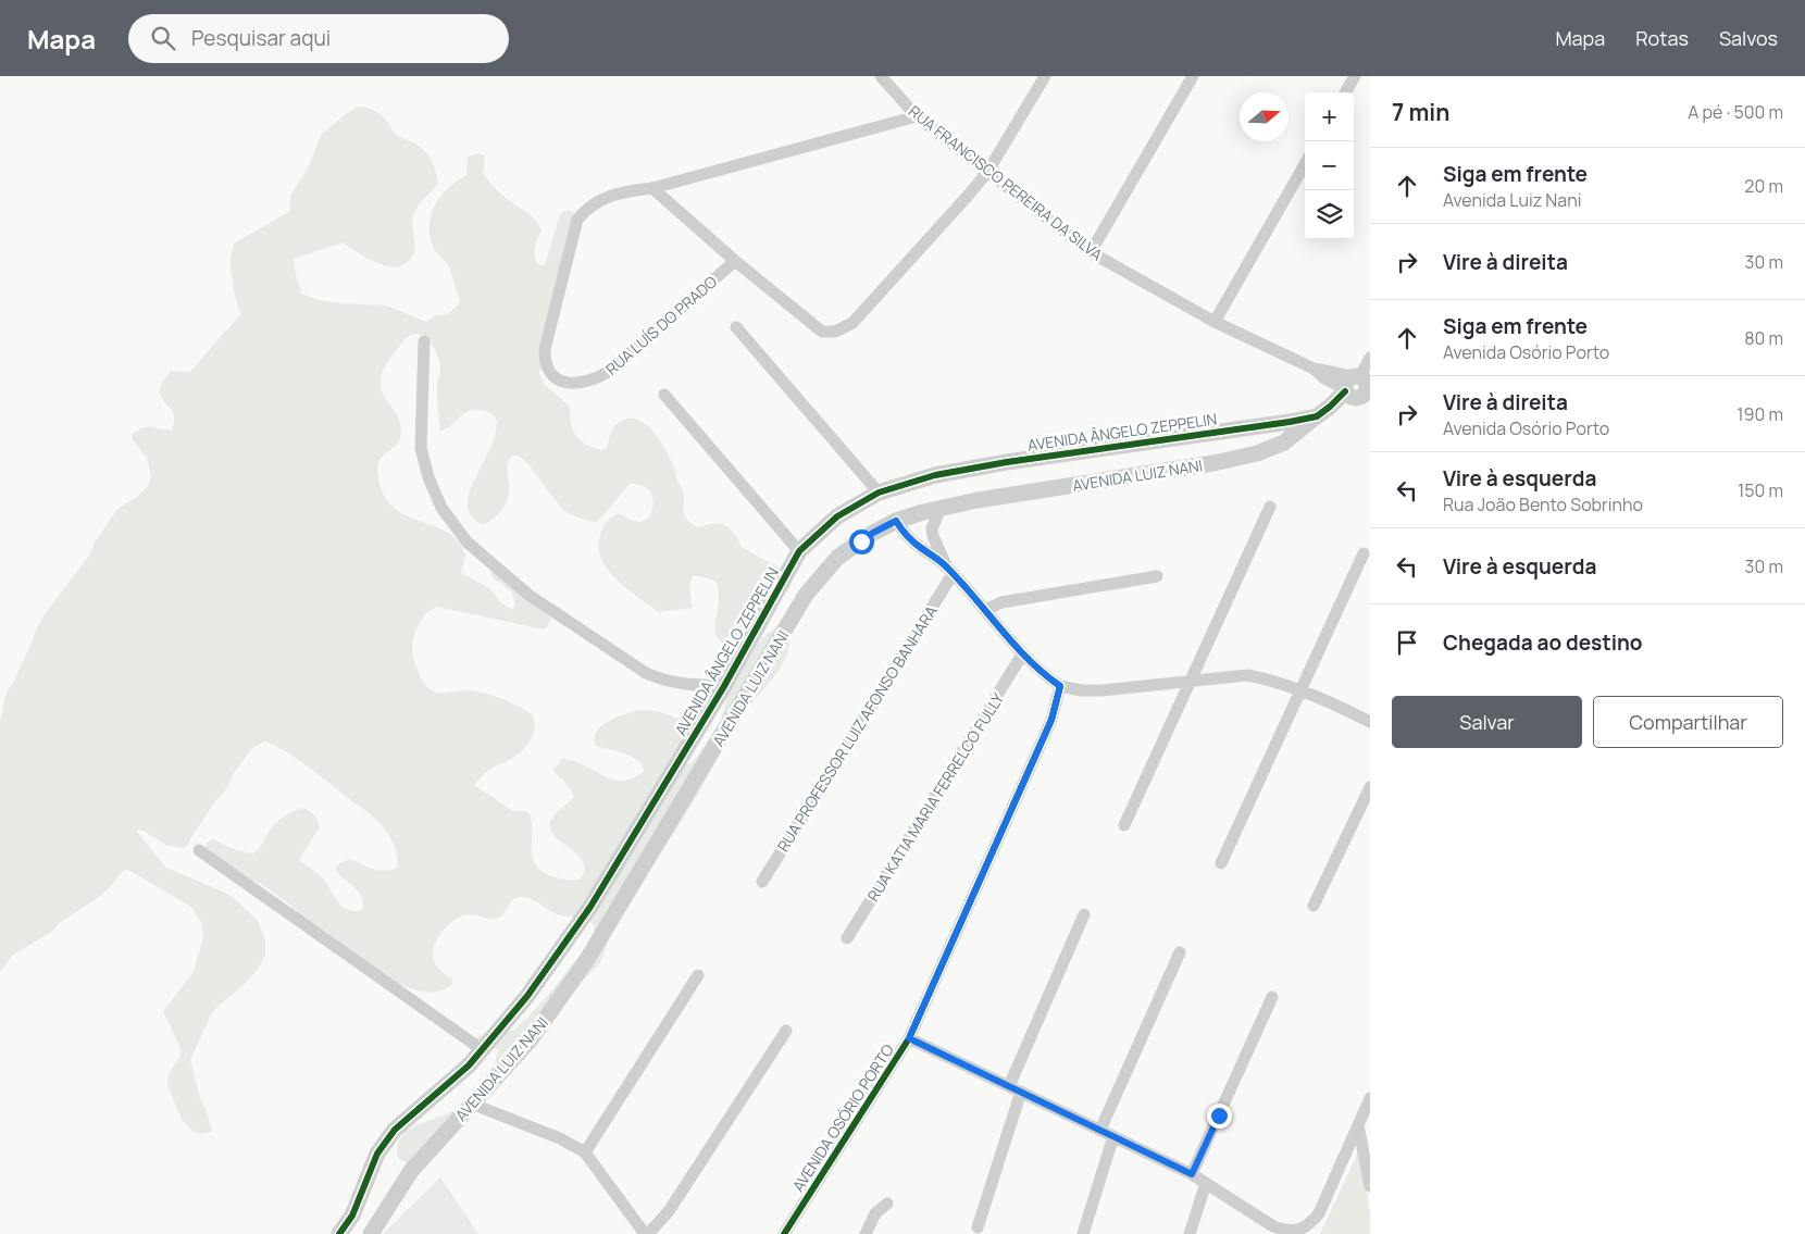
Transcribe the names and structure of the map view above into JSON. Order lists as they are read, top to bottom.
{
  "streets": {
    "street": [
      "RUA FRANCISCO PEREIRA DA SILVA",
      "RUA LUÍS DO PRADO",
      "AVENIDA ÂNGELO ZEPPELIN",
      "AVENIDA LUIZ NANI",
      "RUA PROFESSOR LUIZ AFONSO BANHARA",
      "RUA KATIA MARIA FERRELCO FULLY",
      "AVENIDA OSÓRIO PORTO"
    ]
  },
  "crossings": [
    ["AVENIDA ÂNGELO ZEPPELIN", "AVENIDA LUIZ NANI"]
  ],
  "north": "right",
  "page": {
    "header": "Mapa",
    "search": "Pesquisar aqui",
    "nav": ["Mapa", "Rotas", "Salvos"],
    "heading": ["7 min", "A pé · 500 m"],
    "map_buttons": ["+", "−"],
    "list": [
      ["Siga em frente", "Avenida Luiz Nani", "20 m"],
      ["Vire à direita", "30 m"],
      ["Siga em frente", "Avenida Osório Porto", "80 m"],
      ["Vire à direita", "Avenida Osório Porto", "190 m"],
      ["Vire à esquerda", "Rua João Bento Sobrinho", "150 m"],
      ["Vire à esquerda", "30 m"],
      "Chegada ao destino"
    ],
    "buttons": ["Salvar", "Compartilhar"]
  }
}
